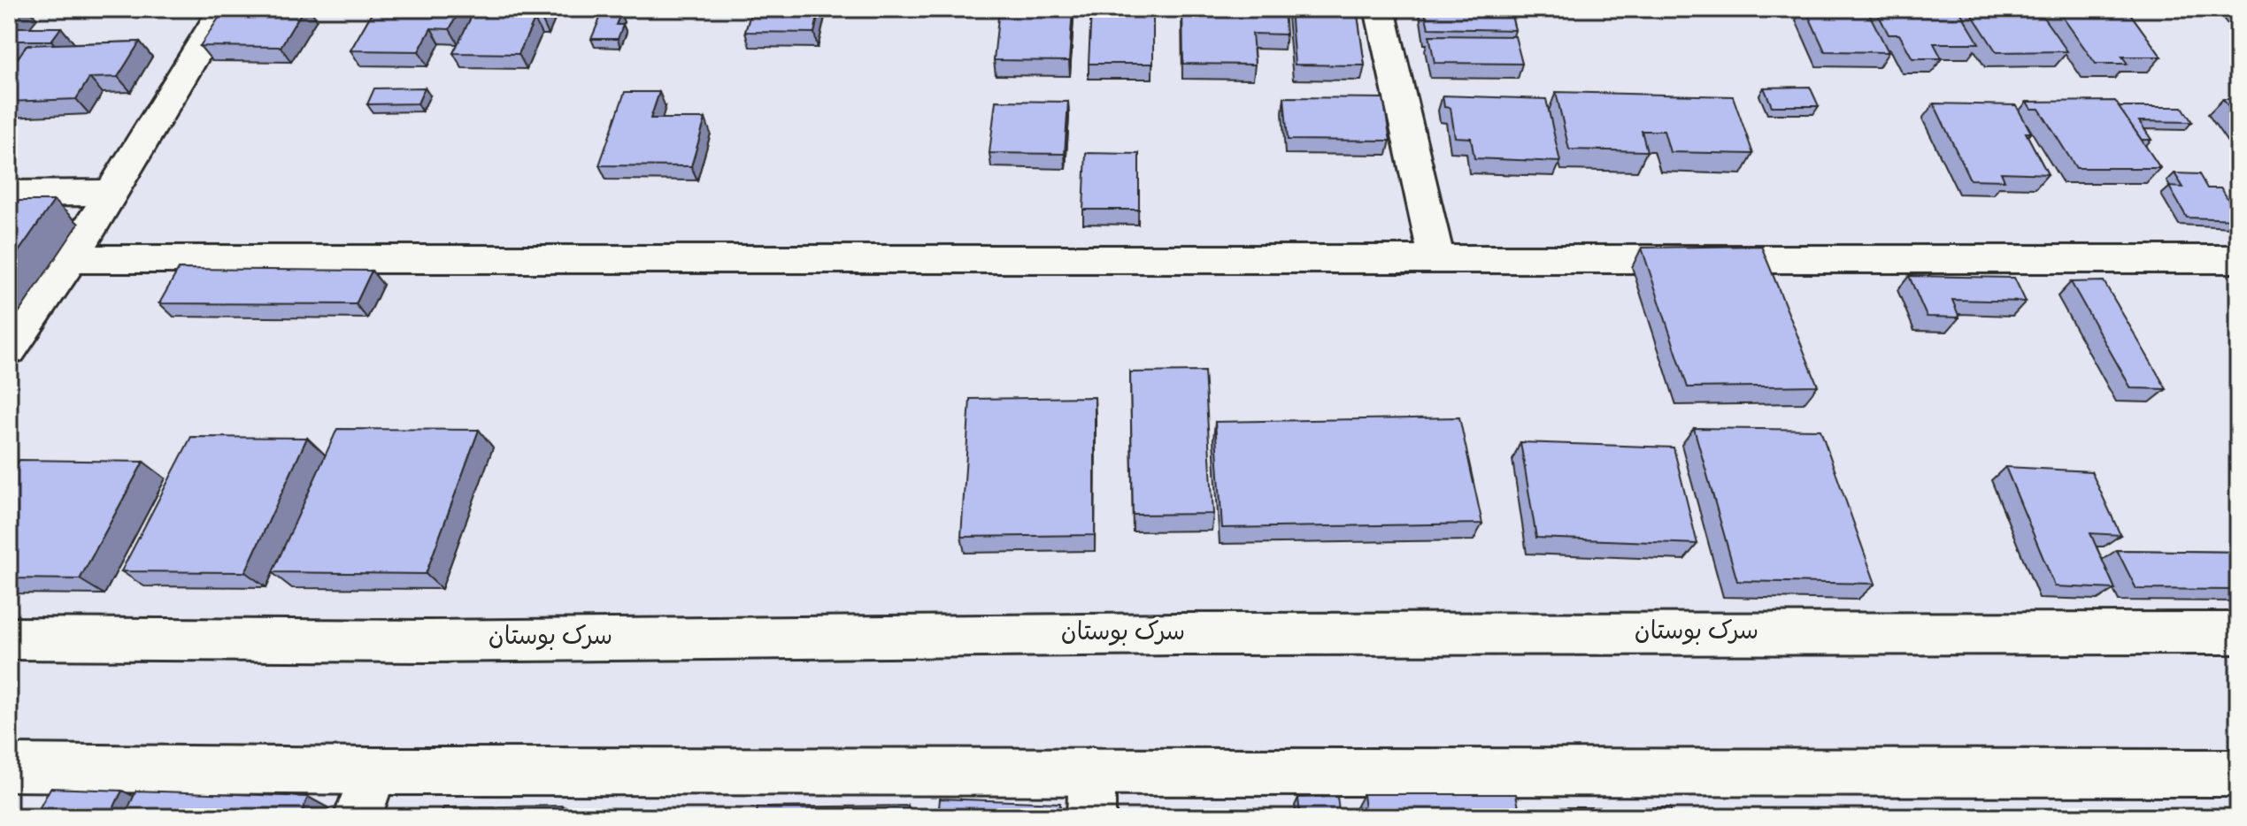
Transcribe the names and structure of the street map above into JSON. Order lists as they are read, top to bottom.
{
  "streets": {
    "street": ["سرک بوستان"]
  }
}
